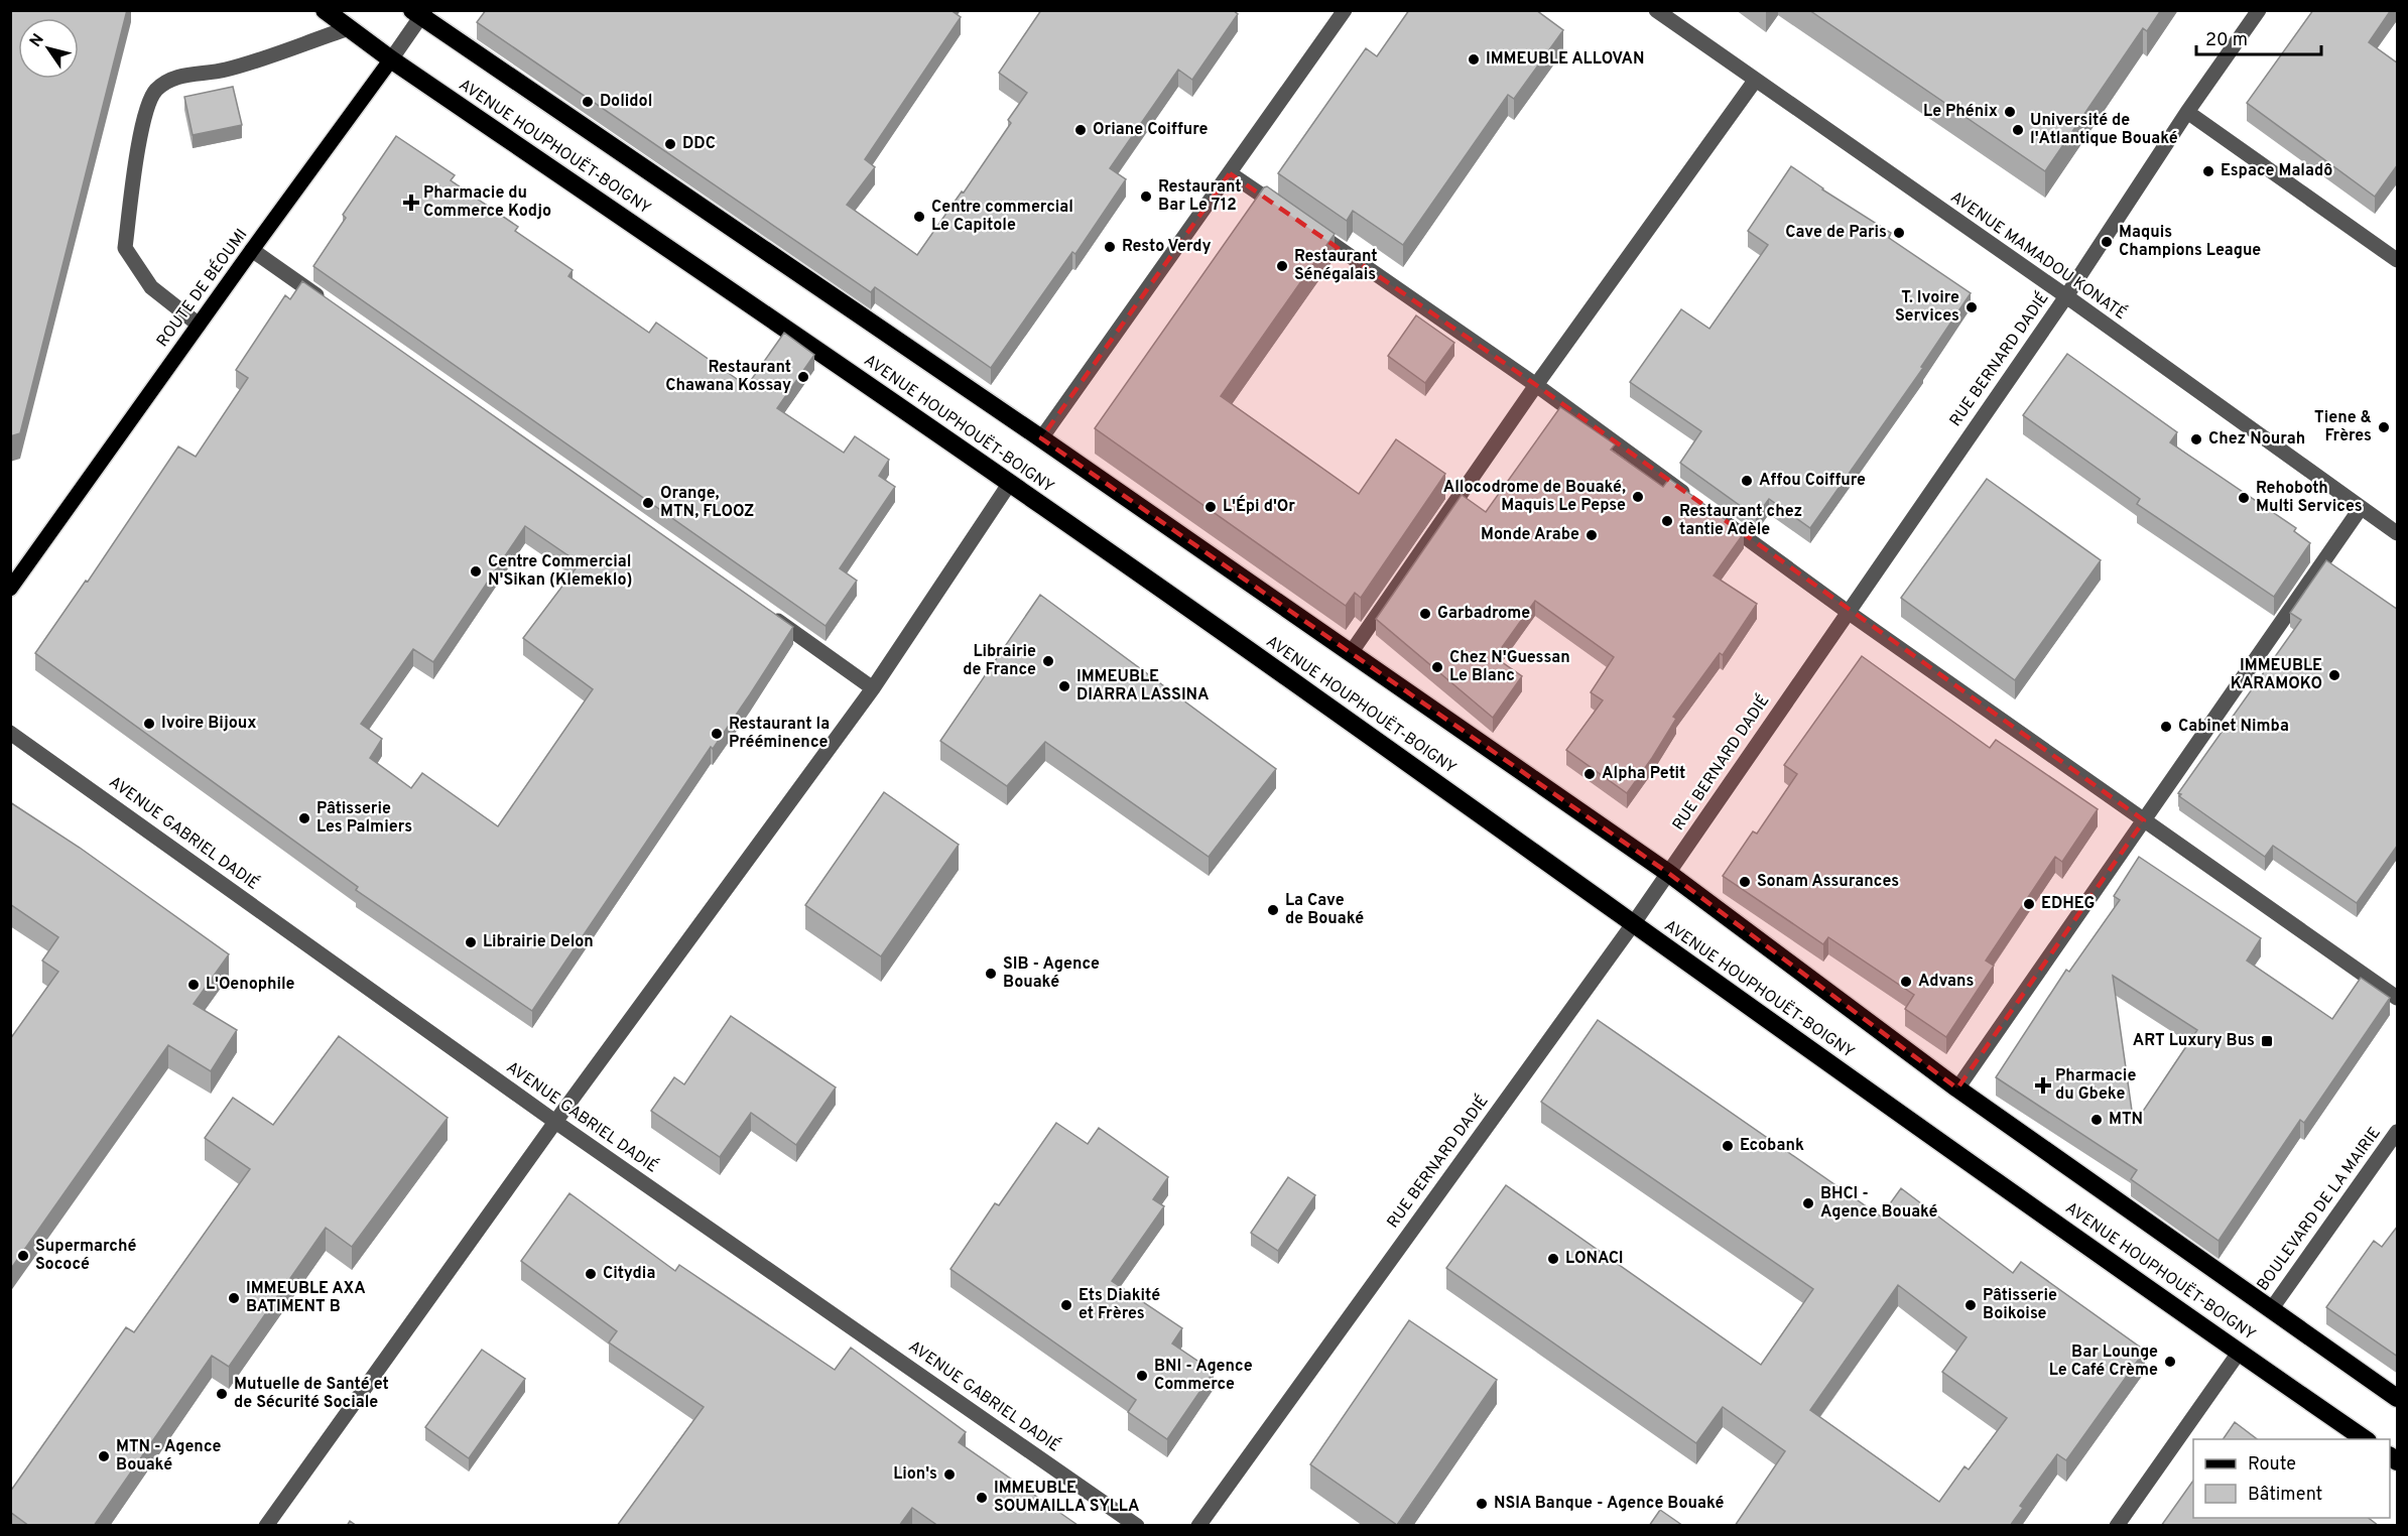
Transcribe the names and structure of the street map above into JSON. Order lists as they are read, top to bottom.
{
  "streets": {
    "highway": ["AVENUE HOUPHOUËT-BOIGNY"],
    "main road": ["ROUTE DE BÉOUMI"],
    "street": [
      "AVENUE MAMADOU KONATÉ",
      "RUE BERNARD DADIÉ",
      "AVENUE GABRIEL DADIÉ",
      "BOULEVARD DE LA MAIRIE"
    ]
  },
  "crossings": [
    ["AVENUE HOUPHOUËT-BOIGNY", "ROUTE DE BÉOUMI"],
    ["AVENUE HOUPHOUËT-BOIGNY", "RUE BERNARD DADIÉ"],
    ["AVENUE HOUPHOUËT-BOIGNY", "BOULEVARD DE LA MAIRIE"],
    ["AVENUE MAMADOU KONATÉ", "RUE BERNARD DADIÉ"]
  ],
  "places": {
    "other": [
      "IMMEUBLE ALLOVAN",
      "Dolidol",
      "Le Phénix",
      "Oriane Coiffure",
      "Université de l'Atlantique Bouaké",
      "DDC",
      "Espace Maladô",
      "Restaurant Bar Le 712",
      "Centre commercial Le Capitole",
      "Cave de Paris",
      "Maquis Champions League",
      "Resto Verdy",
      "Restaurant Sénégalais",
      "T. Ivoire Services",
      "Restaurant Chawana Kossay",
      "Tiene & Frères",
      "Chez Nourah",
      "Affou Coiffure",
      "Allocodrome de Bouaké, Maquis Le Pepse",
      "Rehoboth Multi Services",
      "Orange, MTN, FLOOZ",
      "L'Épi d'Or",
      "Restaurant chez tantie Adèle",
      "Monde Arabe",
      "Centre Commercial N'Sikan (Klemeklo)",
      "Garbadrome",
      "Librairie de France",
      "Chez N'Guessan Le Blanc",
      "IMMEUBLE KARAMOKO",
      "IMMEUBLE DIARRA LASSINA",
      "Ivoire Bijoux",
      "Cabinet Nimba",
      "Restaurant la Prééminence",
      "Alpha Petit",
      "Pâtisserie Les Palmiers",
      "Sonam Assurances",
      "EDHEG",
      "La Cave de Bouaké",
      "Librairie Delon",
      "SIB - Agence Bouaké",
      "Advans",
      "L'Oenophile",
      "MTN",
      "Ecobank",
      "BHCI - Agence Bouaké",
      "Supermarché Sococé",
      "LONACI",
      "Citydia",
      "IMMEUBLE AXA BATIMENT B",
      "Ets Diakité et Frères",
      "Pâtisserie Boikoise",
      "Bar Lounge Le Café Crème",
      "BNI - Agence Commerce",
      "Mutuelle de Santé et de Sécurité Sociale",
      "MTN - Agence Bouaké",
      "Lion's",
      "IMMEUBLE SOUMAILLA SYLLA",
      "NSIA Banque - Agence Bouaké"
    ],
    "health": ["Pharmacie du Commerce Kodjo", "Pharmacie du Gbeke"],
    "transit": ["ART Luxury Bus"]
  },
  "legend": ["Route", "Bâtiment"],
  "scale_bar": "20 m",
  "north": "top left"
}
